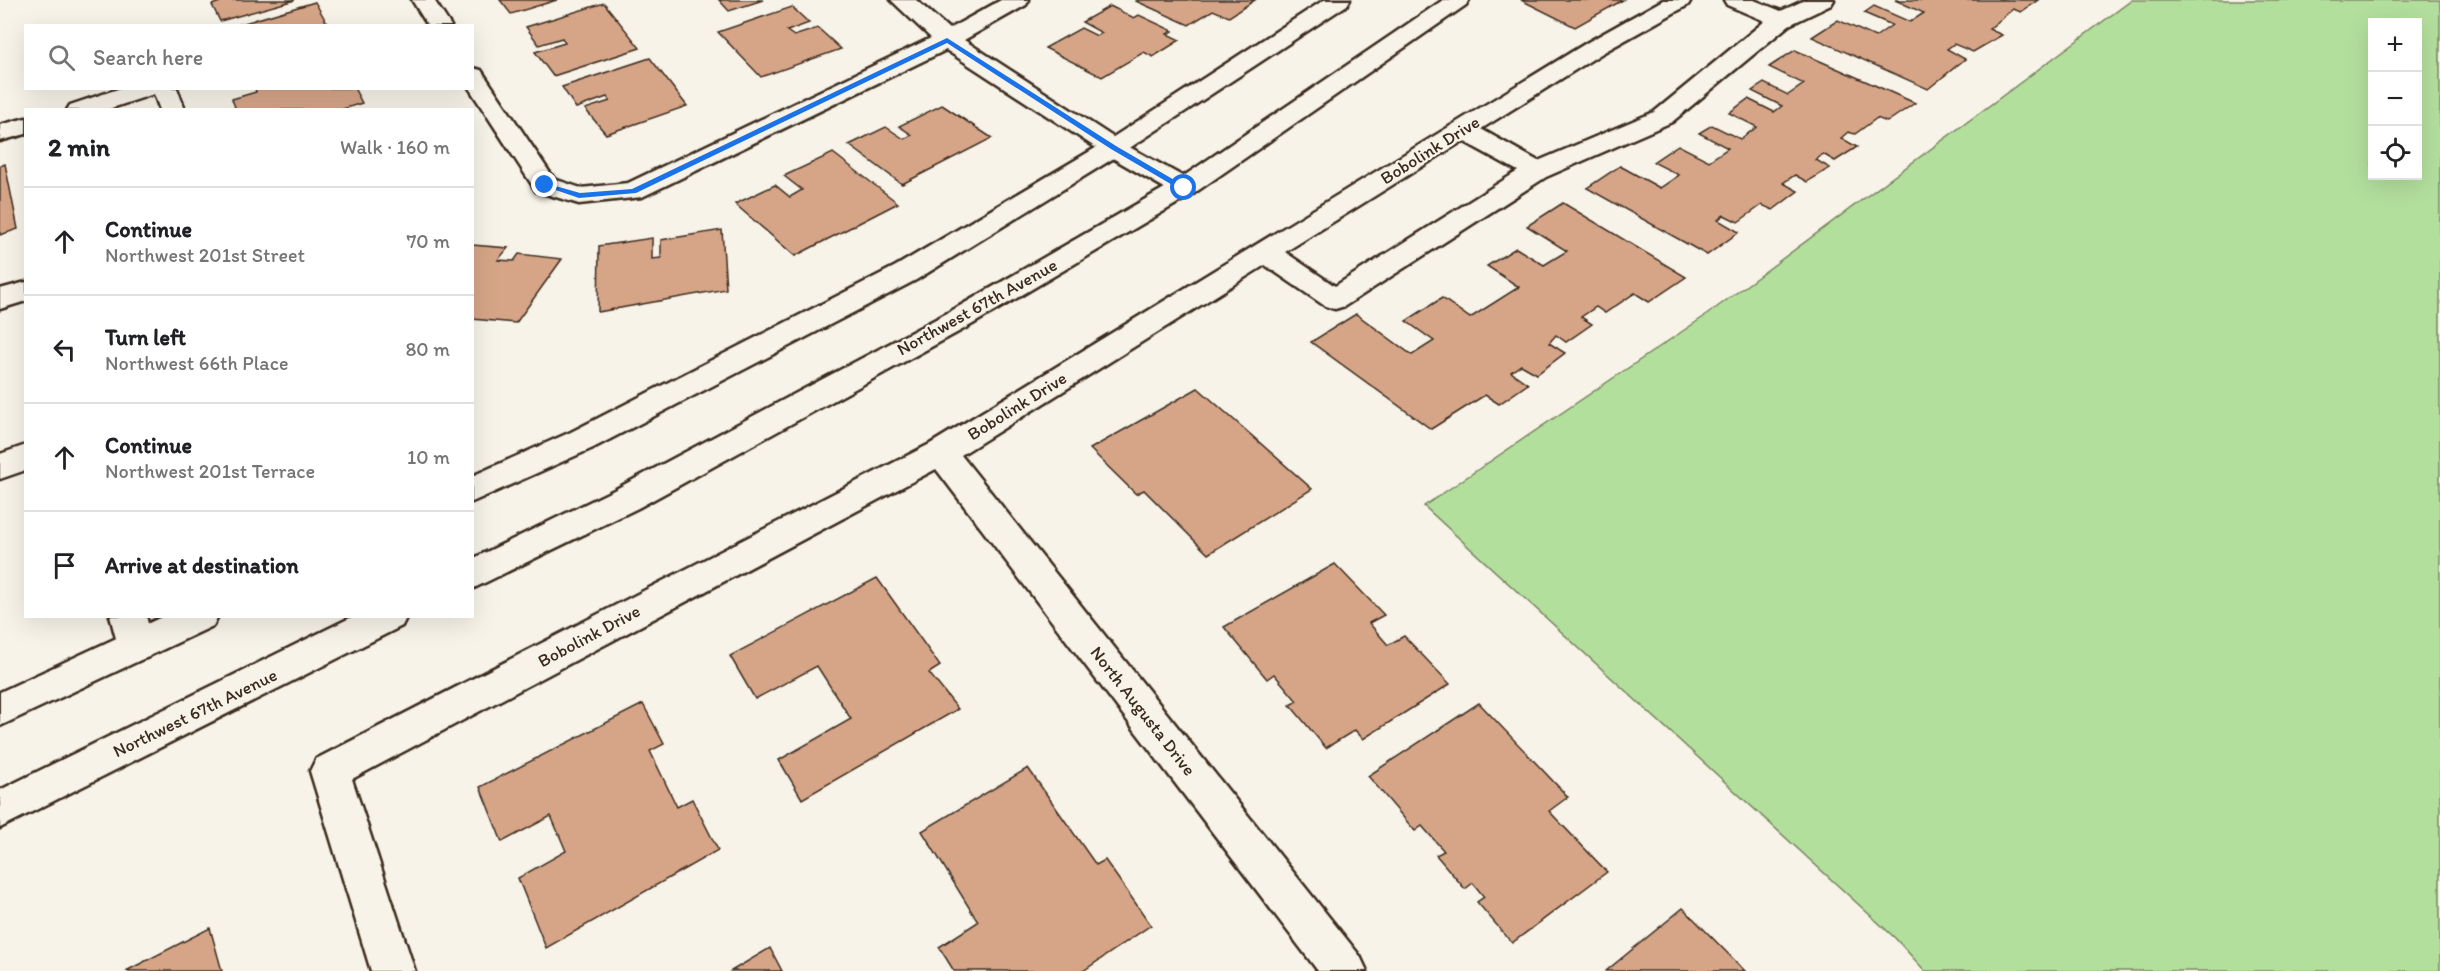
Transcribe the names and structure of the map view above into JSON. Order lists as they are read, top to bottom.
{
  "streets": {
    "street": ["Bobolink Drive", "Northwest 67th Avenue", "North Augusta Drive"]
  },
  "crossings": [
    ["Bobolink Drive", "North Augusta Drive"]
  ],
  "page": {
    "map_buttons": ["+", "−"],
    "search": "Search here",
    "heading": ["2 min", "Walk · 160 m"],
    "list": [
      ["Continue", "Northwest 201st Street", "70 m"],
      ["Turn left", "Northwest 66th Place", "80 m"],
      ["Continue", "Northwest 201st Terrace", "10 m"],
      "Arrive at destination"
    ]
  }
}
